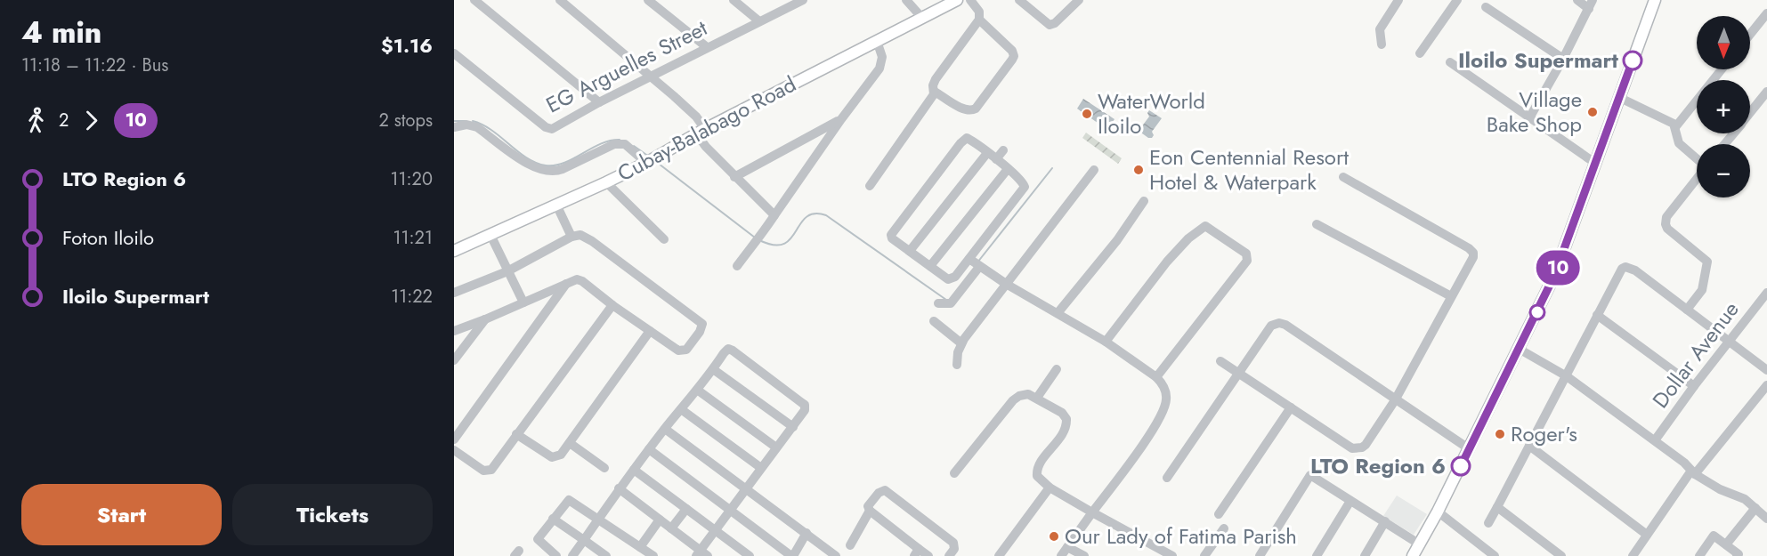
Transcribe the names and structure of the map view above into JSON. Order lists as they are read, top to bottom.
{
  "streets": {
    "main road": ["Cubay-Balabago Road"],
    "street": ["EG Arguelles Street", "Dollar Avenue"]
  },
  "places": [
    "Iloilo Supermart",
    "Village Bake Shop",
    "WaterWorld Iloilo",
    "Eon Centennial Resort Hotel & Waterpark",
    "Roger's",
    "LTO Region 6",
    "Our Lady of Fatima Parish"
  ],
  "lines": ["bus line 10"],
  "north": "bottom",
  "page": {
    "heading": ["4 min", "11:18 – 11:22 · Bus", "$1.16"],
    "on_map": "10",
    "map_buttons": ["+", "−"],
    "legs": ["2", "10", "2 stops"],
    "list": [
      {
        "name": "LTO Region 6",
        "value": "11:20"
      },
      {
        "name": "Foton Iloilo",
        "value": "11:21"
      },
      {
        "name": "Iloilo Supermart",
        "value": "11:22"
      }
    ],
    "buttons": ["Start", "Tickets"]
  }
}
